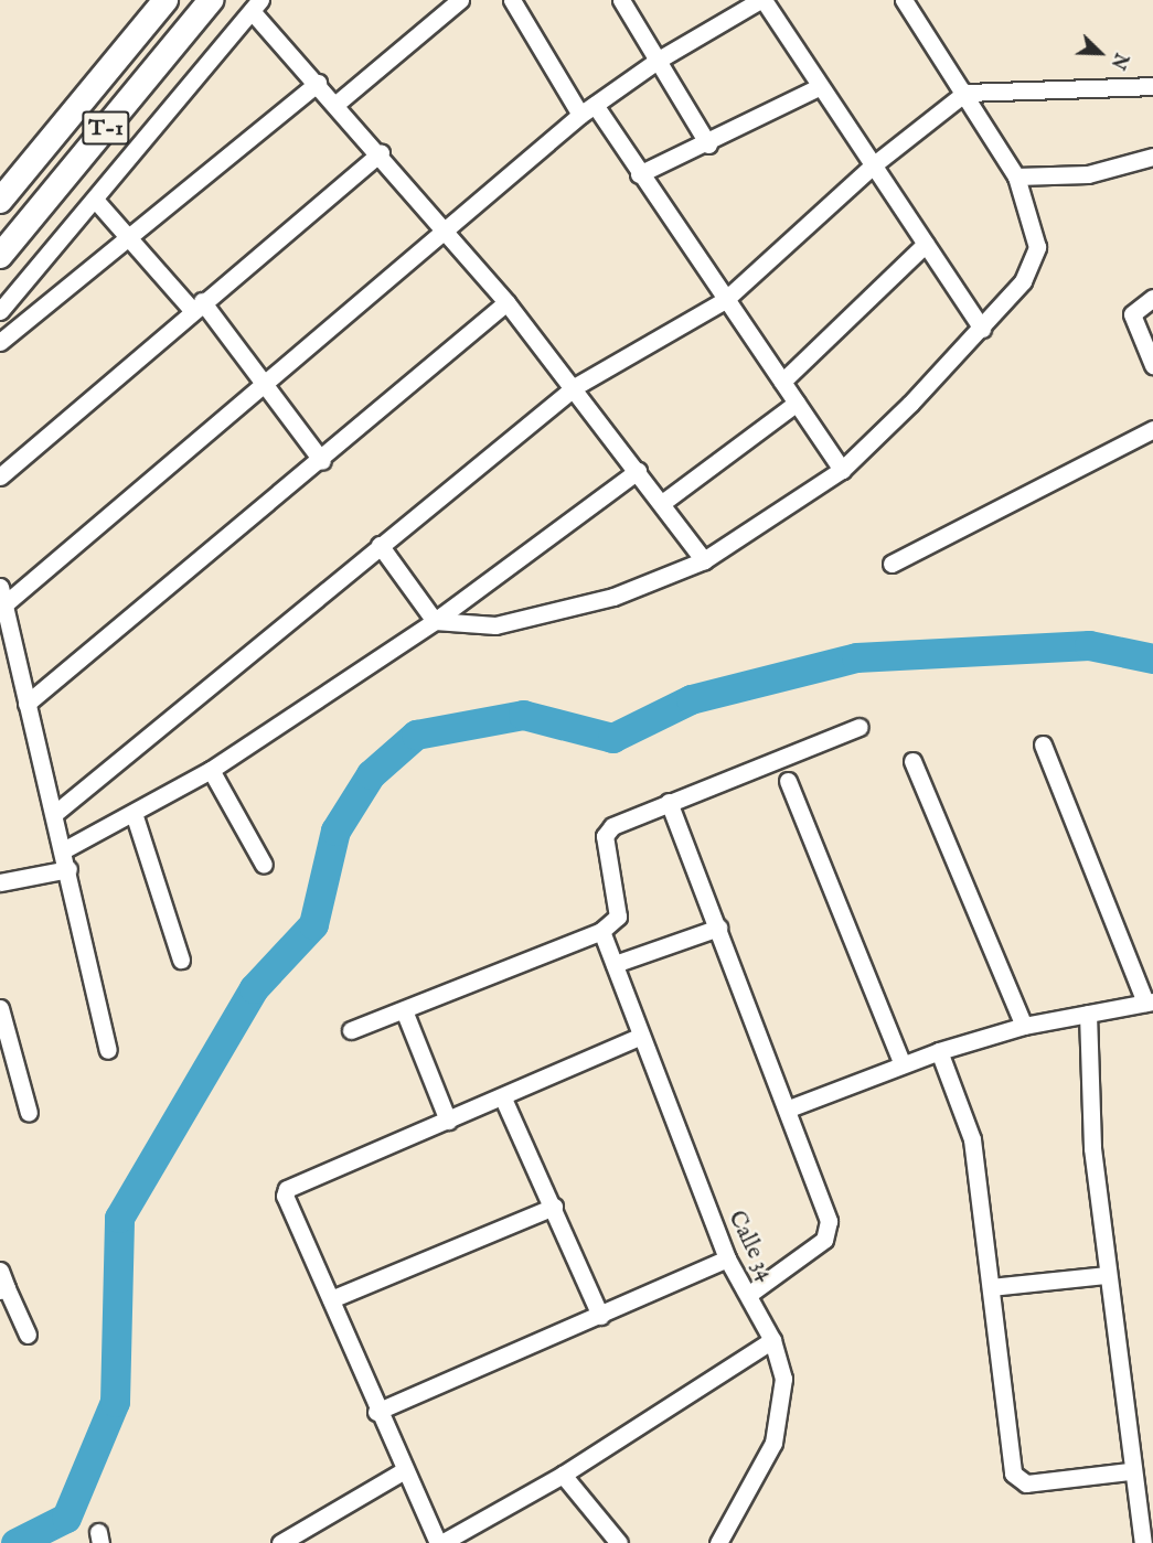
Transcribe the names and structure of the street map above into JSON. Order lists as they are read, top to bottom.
{
  "streets": {
    "main road": ["T-1"],
    "street": ["Calle 34"]
  },
  "north": "bottom right"
}
